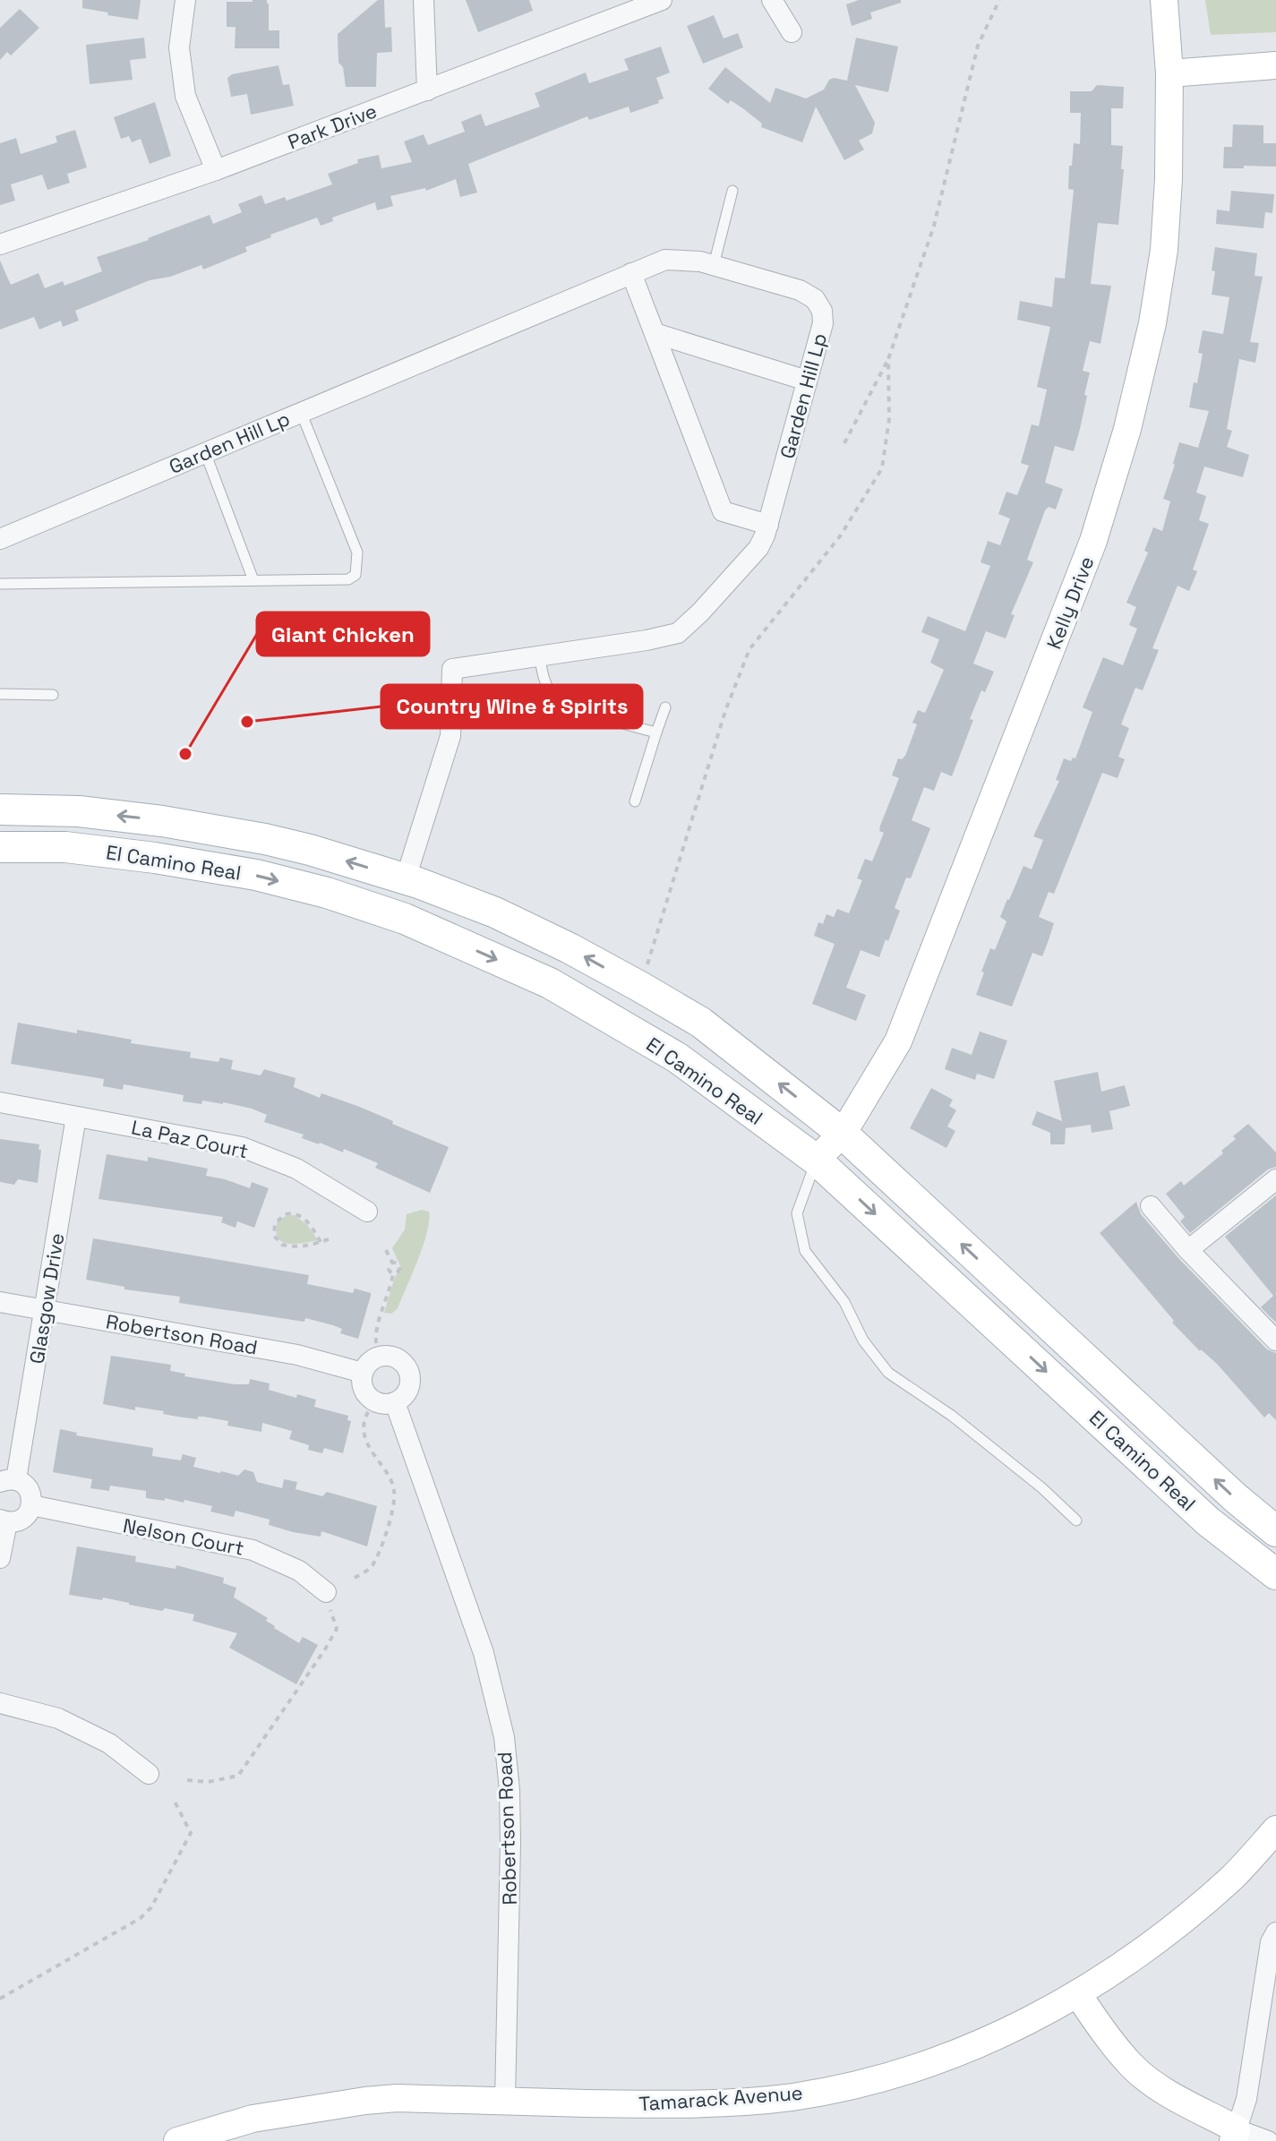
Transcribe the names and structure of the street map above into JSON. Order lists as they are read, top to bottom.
{
  "streets": {
    "main road": ["El Camino Real"],
    "street": [
      "Park Drive",
      "Garden Hill Lp",
      "Kelly Drive",
      "La Paz Court",
      "Glasgow Drive",
      "Robertson Road",
      "Nelson Court",
      "Tamarack Avenue"
    ]
  },
  "crossings": [
    ["Garden Hill Lp", "El Camino Real"],
    ["Kelly Drive", "El Camino Real"],
    ["La Paz Court", "Glasgow Drive"],
    ["Glasgow Drive", "Robertson Road"],
    ["Robertson Road", "Tamarack Avenue"]
  ],
  "places": ["Country Wine & Spirits", "Giant Chicken"]
}
